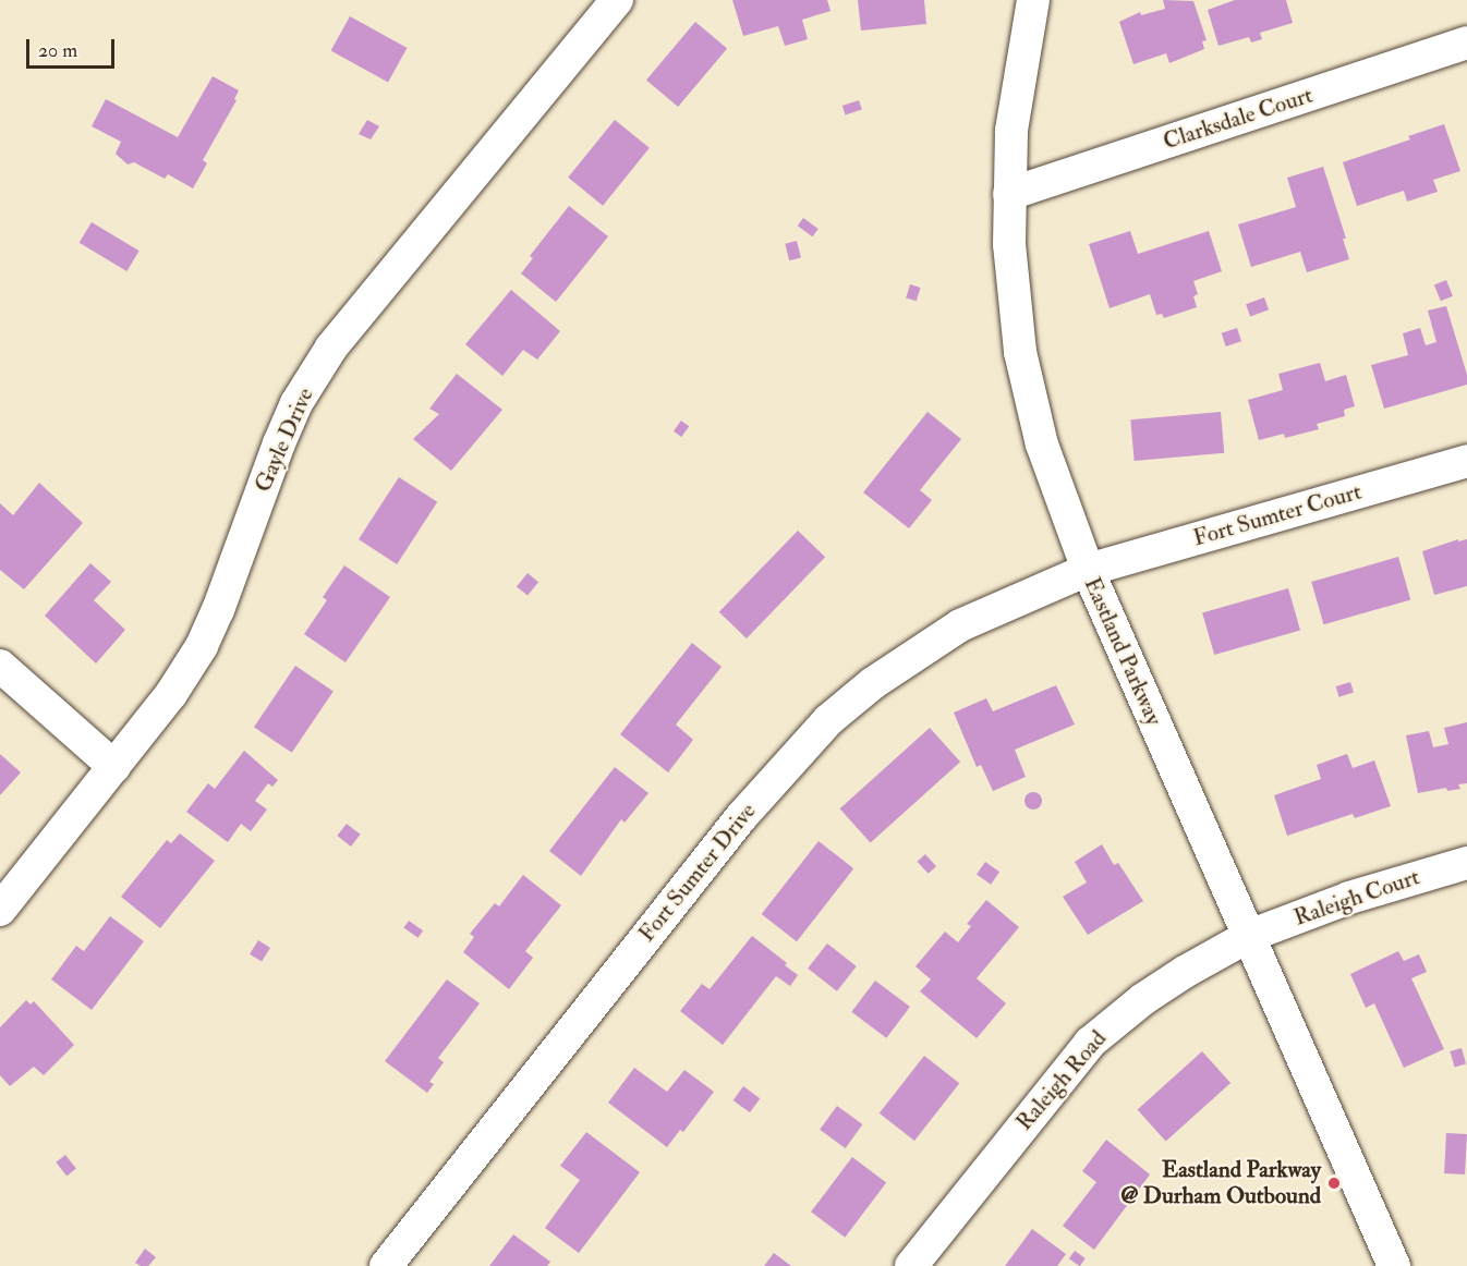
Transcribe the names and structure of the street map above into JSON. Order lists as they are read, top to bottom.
{
  "streets": {
    "street": [
      "Clarksdale Court",
      "Gayle Drive",
      "Fort Sumter Court",
      "Eastland Parkway",
      "Fort Sumter Drive",
      "Raleigh Court",
      "Raleigh Road"
    ]
  },
  "crossings": [
    ["Clarksdale Court", "Eastland Parkway"],
    ["Fort Sumter Court", "Eastland Parkway"],
    ["Fort Sumter Court", "Fort Sumter Drive"],
    ["Eastland Parkway", "Fort Sumter Drive"],
    ["Eastland Parkway", "Raleigh Court"],
    ["Eastland Parkway", "Raleigh Road"],
    ["Raleigh Court", "Raleigh Road"]
  ],
  "places": ["Eastland Parkway @ Durham Outbound"],
  "scale_bar": "20 m"
}
